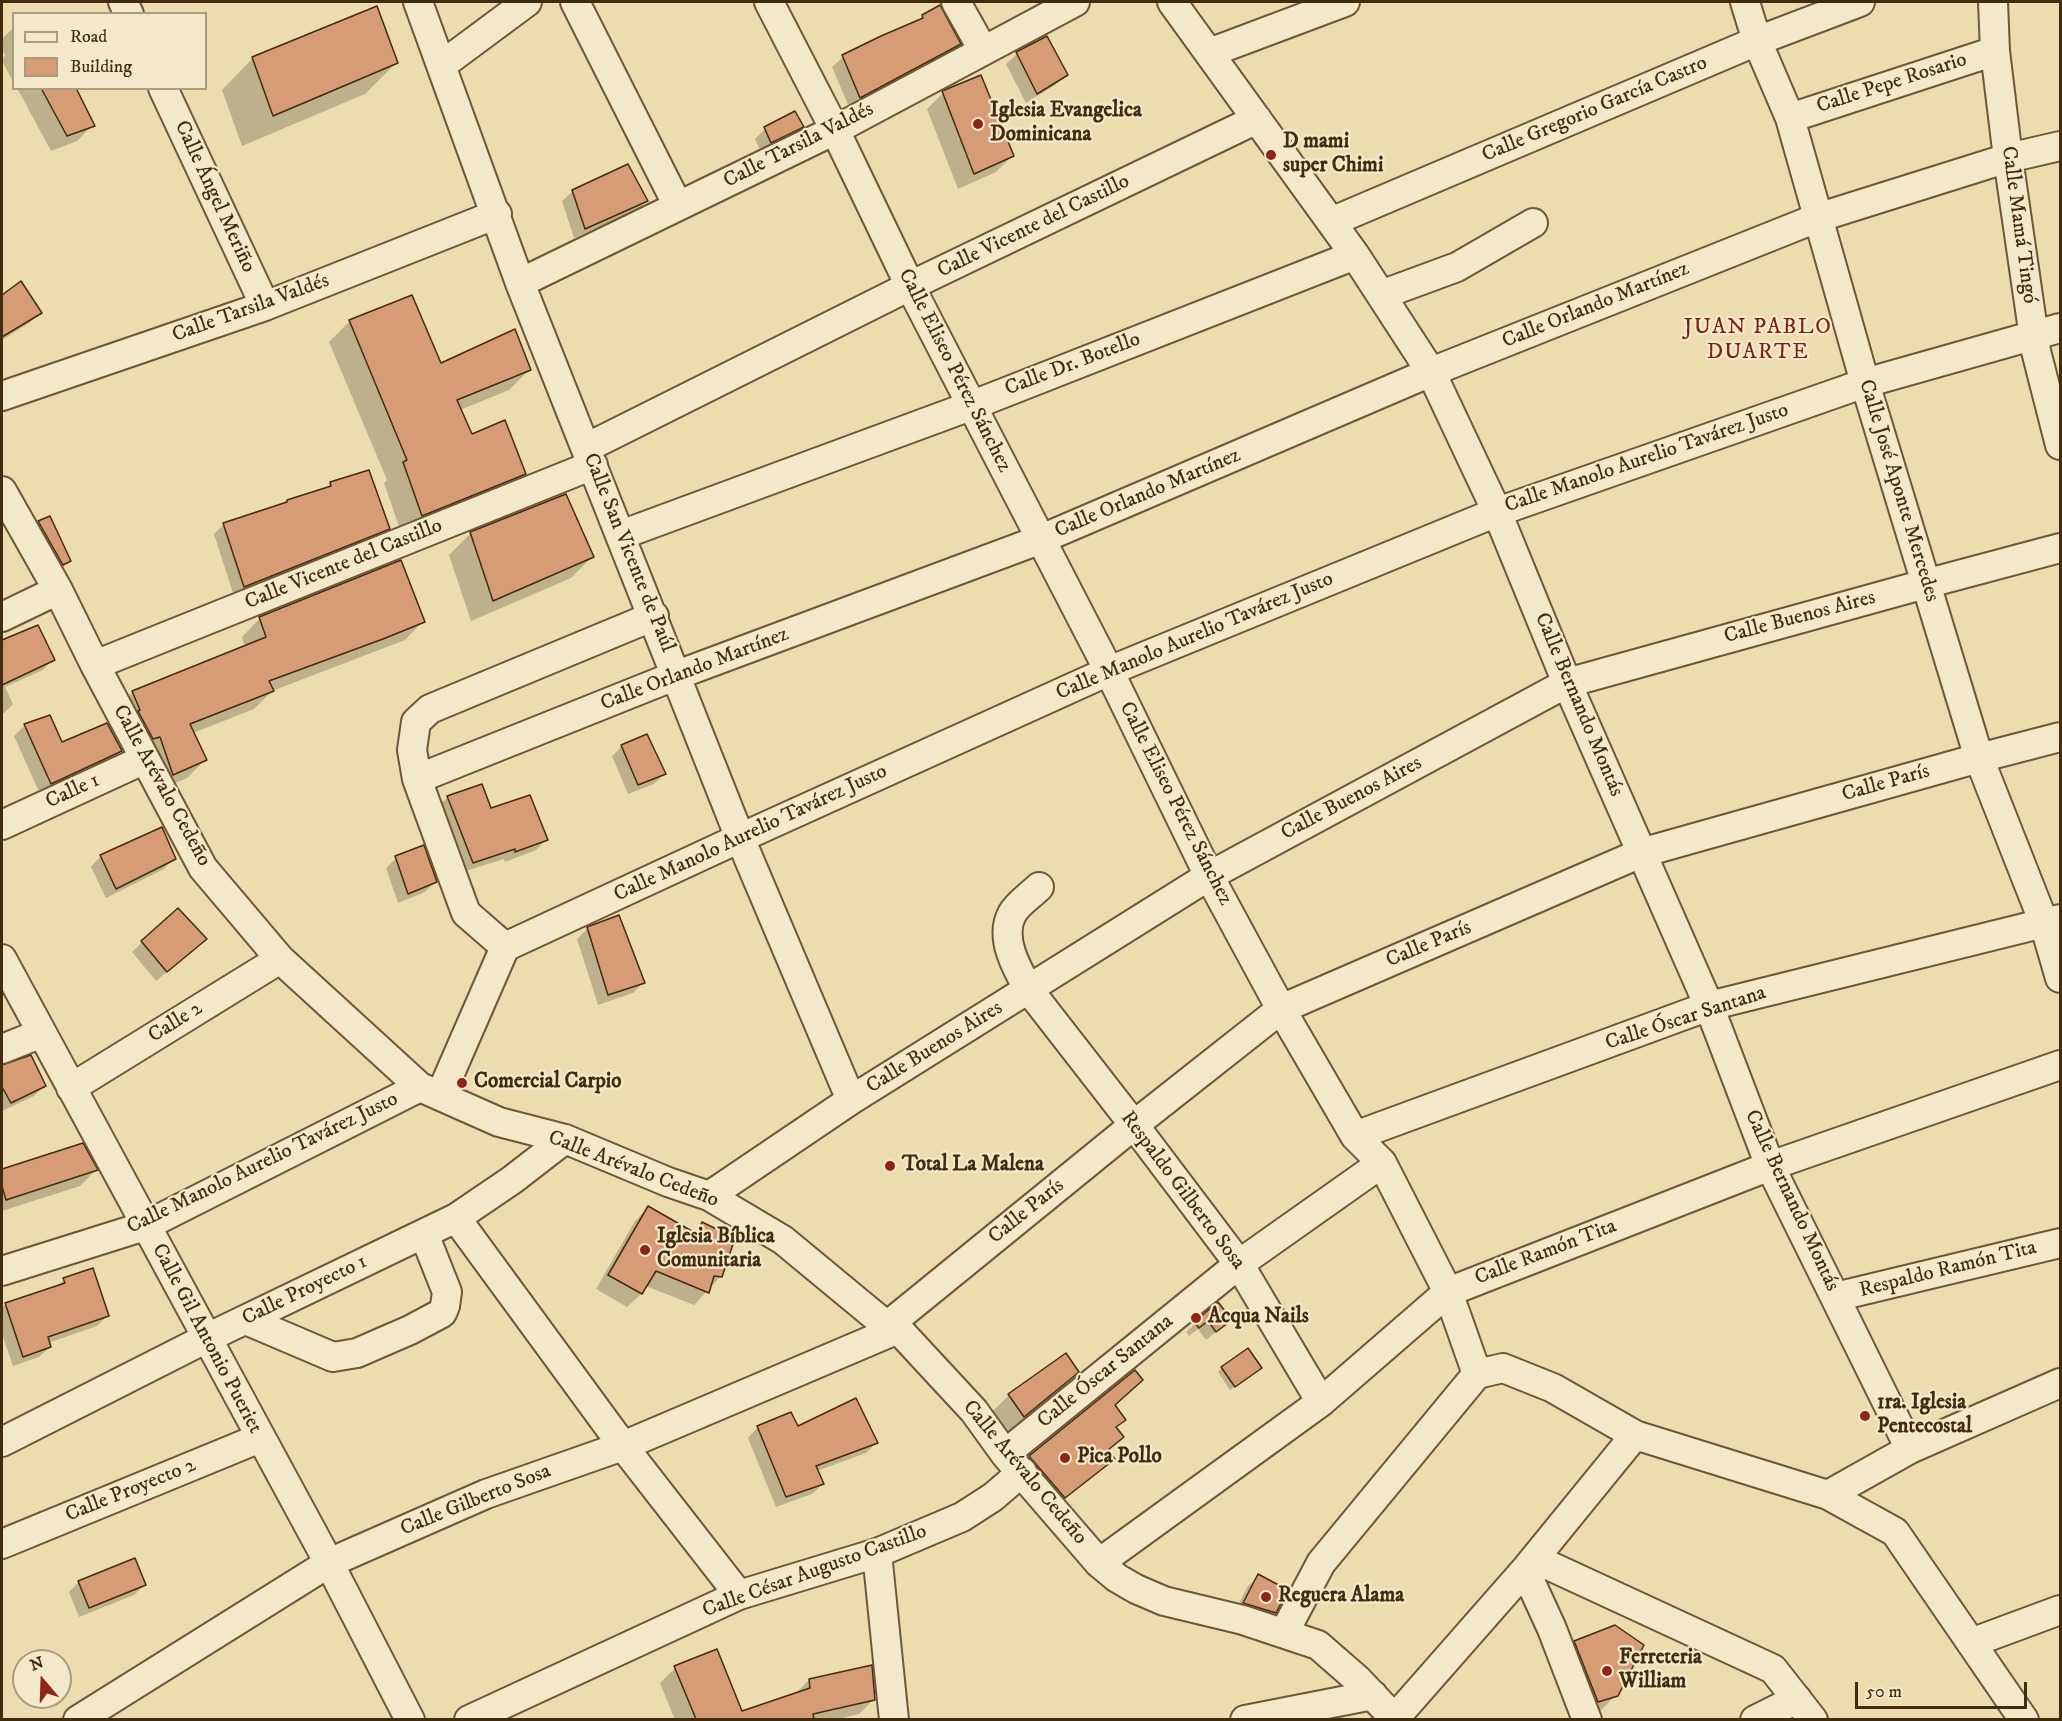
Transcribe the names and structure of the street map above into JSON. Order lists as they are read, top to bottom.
{
  "streets": {
    "street": [
      "Calle Pepe Rosario",
      "Calle Gregorio García Castro",
      "Calle Tarsila Valdés",
      "Calle Ángel Meriño",
      "Calle Mamá Tingó",
      "Calle Vicente del Castillo",
      "Calle Orlando Martínez",
      "Calle Dr. Botello",
      "Calle Eliseo Pérez Sánchez",
      "Calle Manolo Aurelio Tavárez Justo",
      "Calle José Aponte Mercedes",
      "Calle San Vicente de Paúl",
      "Calle Buenos Aires",
      "Calle Bernando Montás",
      "Calle París",
      "Calle Arévalo Cedeño",
      "Calle 1",
      "Calle Óscar Santana",
      "Calle 2",
      "Respaldo Gilberto Sosa",
      "Calle Ramón Tita",
      "Respaldo Ramón Tita",
      "Calle Proyecto 1",
      "Calle Gil Antonio Pueriet",
      "Calle Proyecto 2",
      "Calle Gilberto Sosa",
      "Calle César Augusto Castillo"
    ]
  },
  "crossings": [
    ["Calle Pepe Rosario", "Calle Mamá Tingó"],
    ["Calle Pepe Rosario", "Calle José Aponte Mercedes"],
    ["Calle Gregorio García Castro", "Calle José Aponte Mercedes"],
    ["Calle Gregorio García Castro", "Calle Bernando Montás"],
    ["Calle Tarsila Valdés", "Calle Ángel Meriño"],
    ["Calle Tarsila Valdés", "Calle Eliseo Pérez Sánchez"],
    ["Calle Tarsila Valdés", "Calle San Vicente de Paúl"],
    ["Calle Mamá Tingó", "Calle Orlando Martínez"],
    ["Calle Mamá Tingó", "Calle Manolo Aurelio Tavárez Justo"],
    ["Calle Vicente del Castillo", "Calle Eliseo Pérez Sánchez"],
    ["Calle Vicente del Castillo", "Calle San Vicente de Paúl"],
    ["Calle Vicente del Castillo", "Calle Bernando Montás"],
    ["Calle Vicente del Castillo", "Calle Arévalo Cedeño"],
    ["Calle Orlando Martínez", "Calle Eliseo Pérez Sánchez"],
    ["Calle Orlando Martínez", "Calle José Aponte Mercedes"],
    ["Calle Orlando Martínez", "Calle San Vicente de Paúl"],
    ["Calle Orlando Martínez", "Calle Bernando Montás"],
    ["Calle Dr. Botello", "Calle Eliseo Pérez Sánchez"],
    ["Calle Dr. Botello", "Calle San Vicente de Paúl"],
    ["Calle Dr. Botello", "Calle Bernando Montás"],
    ["Calle Eliseo Pérez Sánchez", "Calle Manolo Aurelio Tavárez Justo"],
    ["Calle Eliseo Pérez Sánchez", "Calle Buenos Aires"],
    ["Calle Eliseo Pérez Sánchez", "Calle París"],
    ["Calle Eliseo Pérez Sánchez", "Calle Óscar Santana"],
    ["Calle Eliseo Pérez Sánchez", "Calle Ramón Tita"],
    ["Calle Manolo Aurelio Tavárez Justo", "Calle José Aponte Mercedes"],
    ["Calle Manolo Aurelio Tavárez Justo", "Calle San Vicente de Paúl"],
    ["Calle Manolo Aurelio Tavárez Justo", "Calle Bernando Montás"],
    ["Calle Manolo Aurelio Tavárez Justo", "Calle Arévalo Cedeño"],
    ["Calle Manolo Aurelio Tavárez Justo", "Calle Gil Antonio Pueriet"],
    ["Calle José Aponte Mercedes", "Calle Buenos Aires"],
    ["Calle José Aponte Mercedes", "Calle París"],
    ["Calle José Aponte Mercedes", "Calle Óscar Santana"],
    ["Calle San Vicente de Paúl", "Calle Buenos Aires"],
    ["Calle Buenos Aires", "Calle Bernando Montás"],
    ["Calle Buenos Aires", "Calle Arévalo Cedeño"],
    ["Calle Buenos Aires", "Respaldo Gilberto Sosa"],
    ["Calle Bernando Montás", "Calle París"],
    ["Calle Bernando Montás", "Calle Óscar Santana"],
    ["Calle Bernando Montás", "Calle Ramón Tita"],
    ["Calle Bernando Montás", "Respaldo Ramón Tita"],
    ["Calle París", "Calle Arévalo Cedeño"],
    ["Calle París", "Respaldo Gilberto Sosa"],
    ["Calle París", "Calle Gilberto Sosa"],
    ["Calle Arévalo Cedeño", "Calle 1"],
    ["Calle Arévalo Cedeño", "Calle Óscar Santana"],
    ["Calle Arévalo Cedeño", "Calle 2"],
    ["Calle Arévalo Cedeño", "Calle Ramón Tita"],
    ["Calle Arévalo Cedeño", "Calle Proyecto 1"],
    ["Calle Arévalo Cedeño", "Calle Gilberto Sosa"],
    ["Calle Arévalo Cedeño", "Calle César Augusto Castillo"],
    ["Calle Óscar Santana", "Respaldo Gilberto Sosa"],
    ["Calle Óscar Santana", "Calle César Augusto Castillo"],
    ["Calle 2", "Calle Gil Antonio Pueriet"],
    ["Respaldo Gilberto Sosa", "Calle Ramón Tita"],
    ["Calle Proyecto 1", "Calle Gil Antonio Pueriet"],
    ["Calle Gil Antonio Pueriet", "Calle Proyecto 2"],
    ["Calle Gil Antonio Pueriet", "Calle Gilberto Sosa"]
  ],
  "districts": ["JUAN PABLO DUARTE"],
  "places": [
    "Iglesia Evangelica Dominicana",
    "D mami super Chimi",
    "Comercial Carpio",
    "Total La Malena",
    "Iglesia Bíblica Comunitaria",
    "Acqua Nails",
    "1ra. Iglesia Pentecostal",
    "Pica Pollo",
    "Reguera Alama",
    "Ferreteria William"
  ],
  "legend": ["Road", "Building"],
  "scale_bar": "50 m",
  "north": "top"
}
